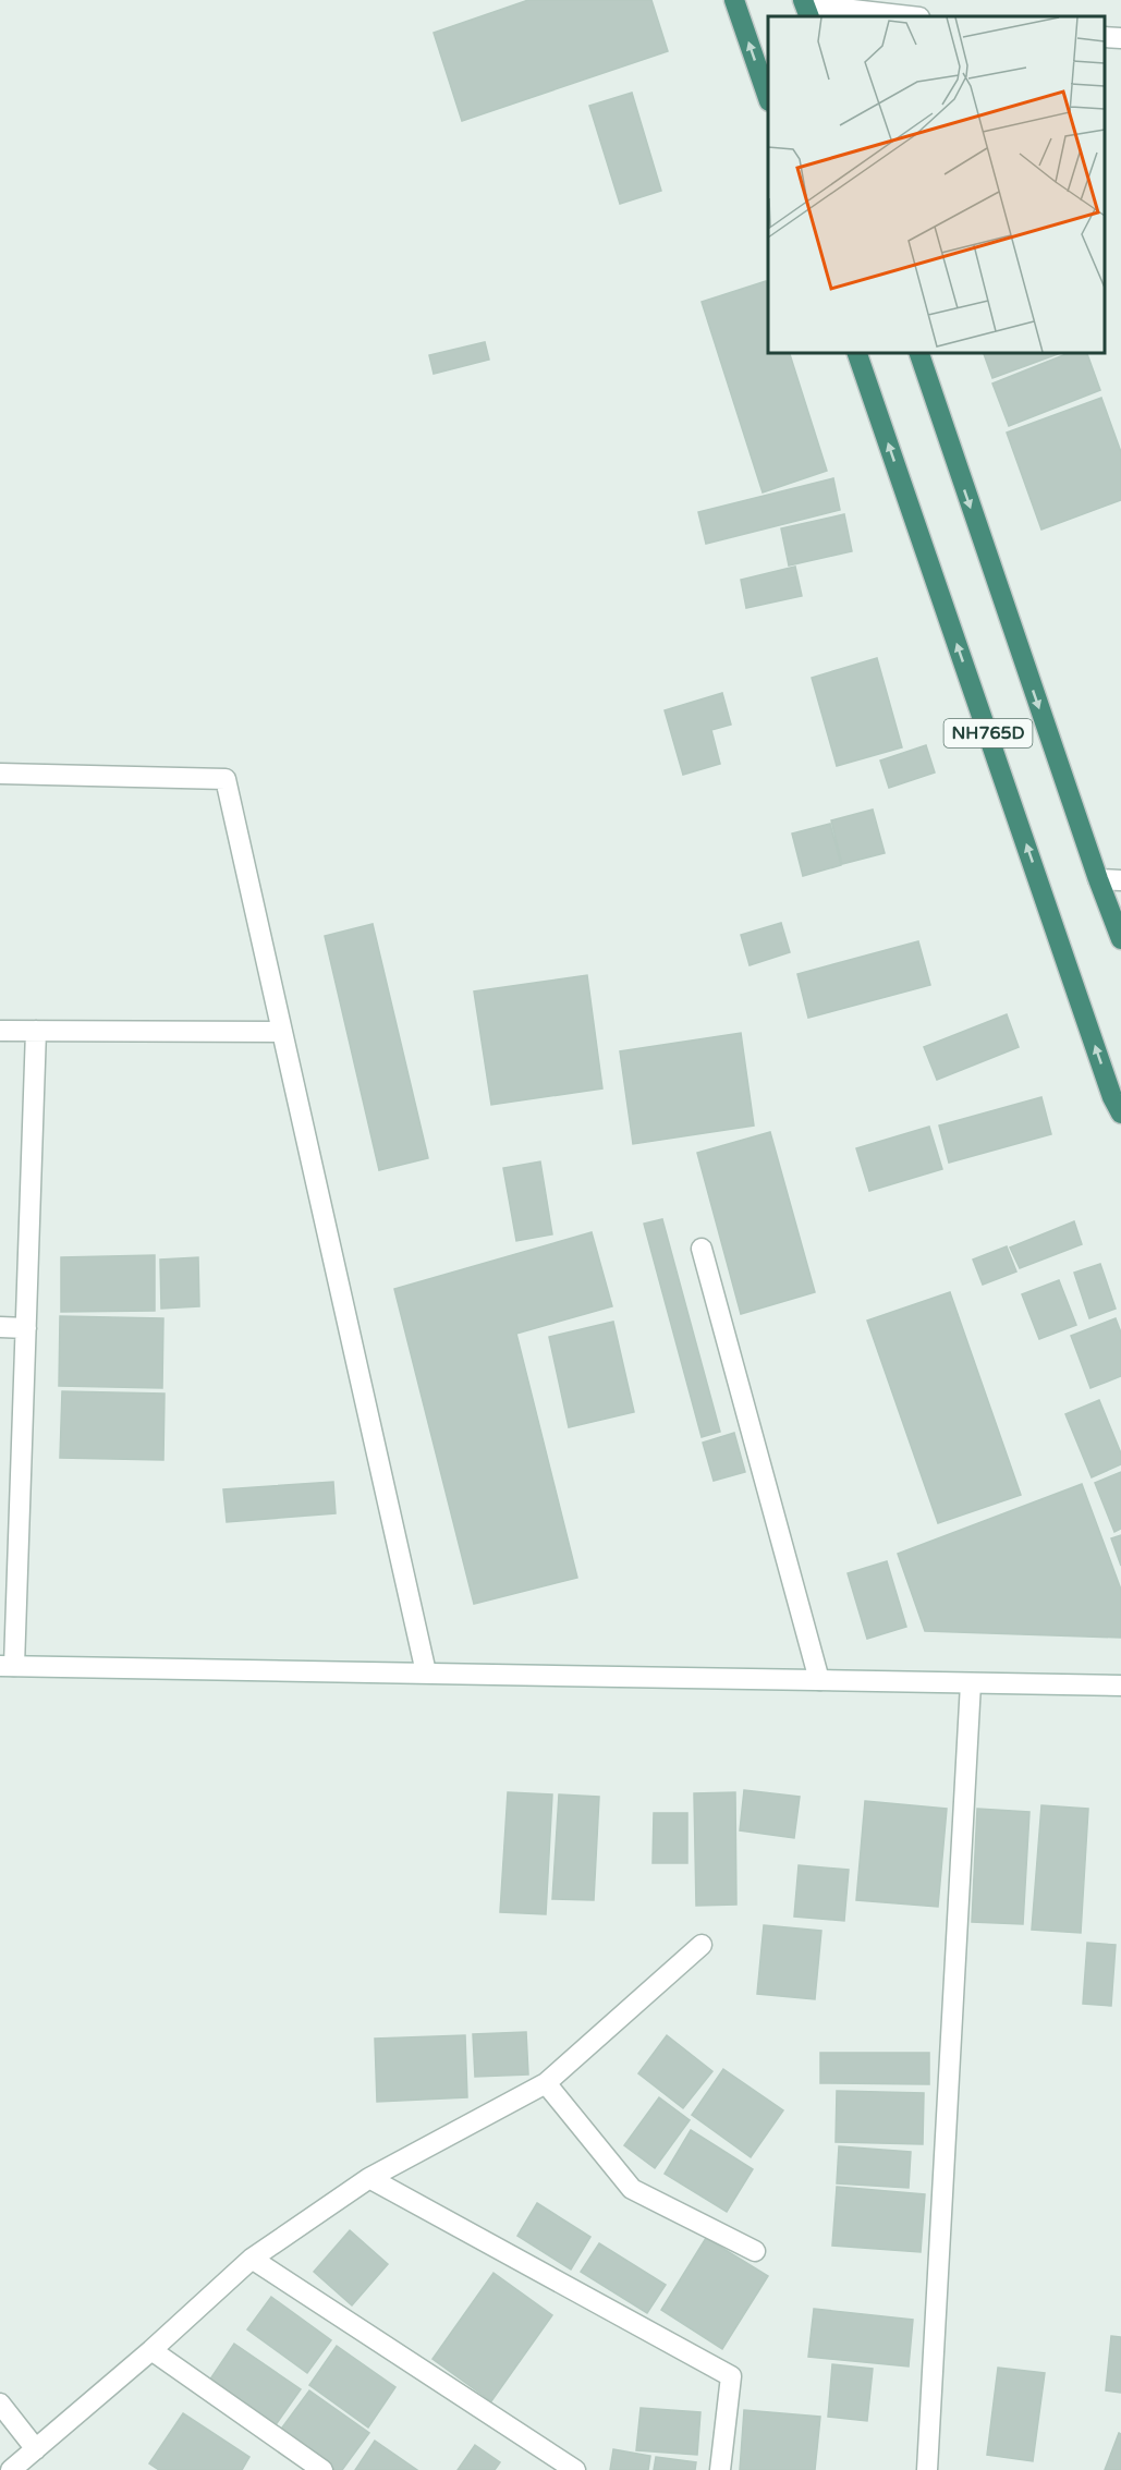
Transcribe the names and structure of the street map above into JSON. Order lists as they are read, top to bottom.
{
  "streets": {
    "highway": ["NH765D"]
  }
}
